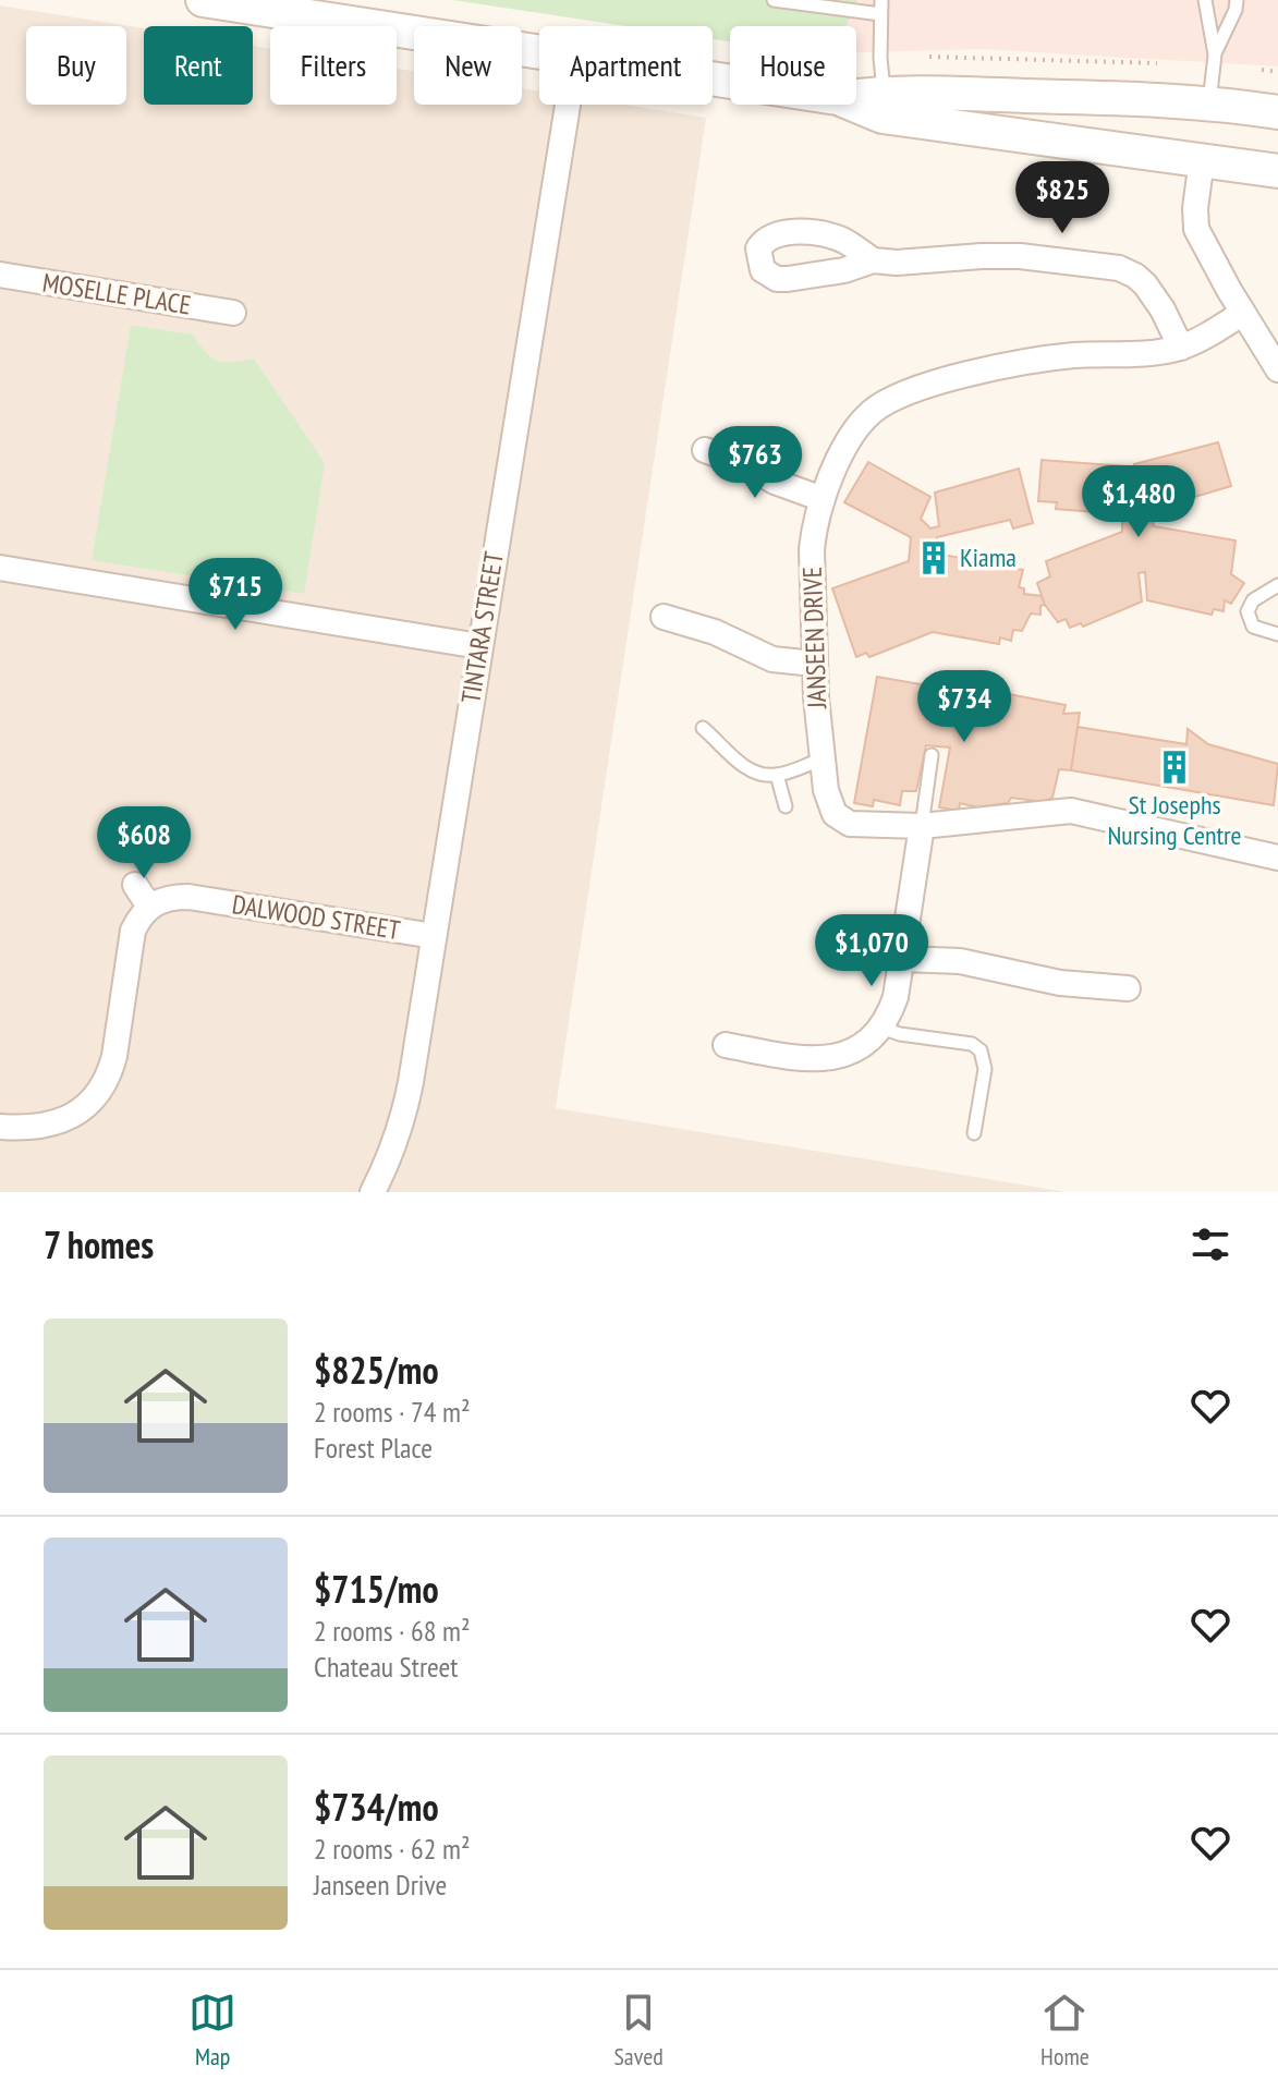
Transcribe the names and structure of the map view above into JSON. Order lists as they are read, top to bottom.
{
  "streets": {
    "street": [
      "MOSELLE PLACE",
      "TINTARA STREET",
      "JANSEEN DRIVE",
      "DALWOOD STREET"
    ]
  },
  "crossings": [
    ["TINTARA STREET", "DALWOOD STREET"]
  ],
  "places": {
    "building": ["Kiama", "St Josephs Nursing Centre"]
  },
  "page": {
    "chip": [
      "Buy",
      "Rent",
      "Filters",
      "New",
      "Apartment",
      "House"
    ],
    "price": [
      "$825",
      "$763",
      "$1,480",
      "$715",
      "$734",
      "$608",
      "$1,070"
    ],
    "heading": "7 homes",
    "list": [
      {
        "name": "$825/mo",
        "note": "2 rooms · 74 m² · Forest Place"
      },
      {
        "name": "$715/mo",
        "note": "2 rooms · 68 m² · Chateau Street"
      },
      {
        "name": "$734/mo",
        "note": "2 rooms · 62 m² · Janseen Drive"
      }
    ],
    "tabs": ["Map", "Saved", "Home"]
  }
}
